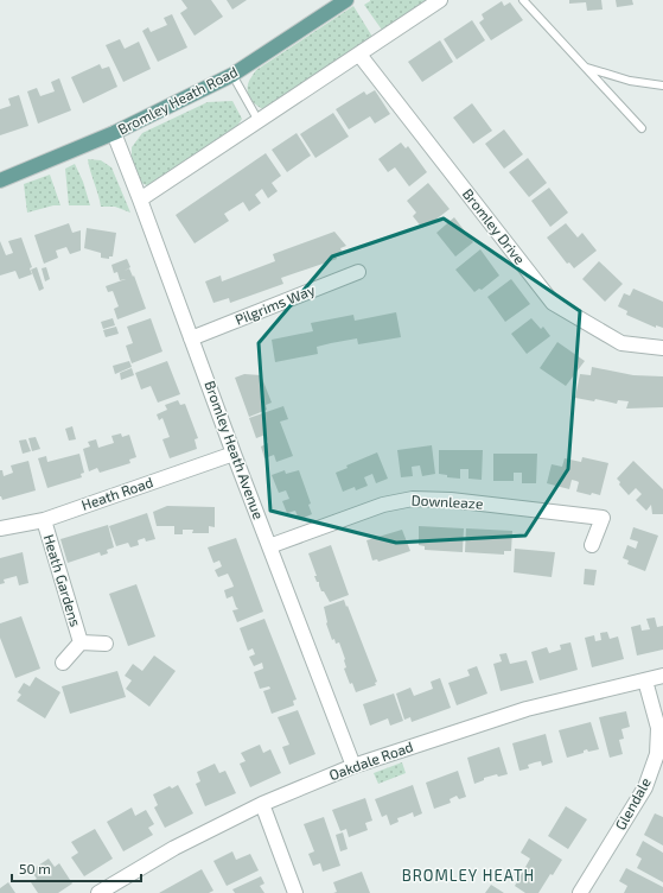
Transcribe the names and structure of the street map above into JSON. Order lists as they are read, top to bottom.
{
  "streets": {
    "main road": ["Bromley Heath Road"],
    "street": [
      "Bromley Drive",
      "Pilgrims Way",
      "Bromley Heath Avenue",
      "Heath Road",
      "Downleaze",
      "Heath Gardens",
      "Oakdale Road",
      "Glendale"
    ]
  },
  "crossings": [
    ["Bromley Heath Road", "Bromley Heath Avenue"],
    ["Pilgrims Way", "Bromley Heath Avenue"],
    ["Bromley Heath Avenue", "Heath Road"],
    ["Bromley Heath Avenue", "Downleaze"],
    ["Bromley Heath Avenue", "Oakdale Road"],
    ["Heath Road", "Heath Gardens"],
    ["Oakdale Road", "Glendale"]
  ],
  "districts": ["BROMLEY HEATH"],
  "scale_bar": "50 m"
}
